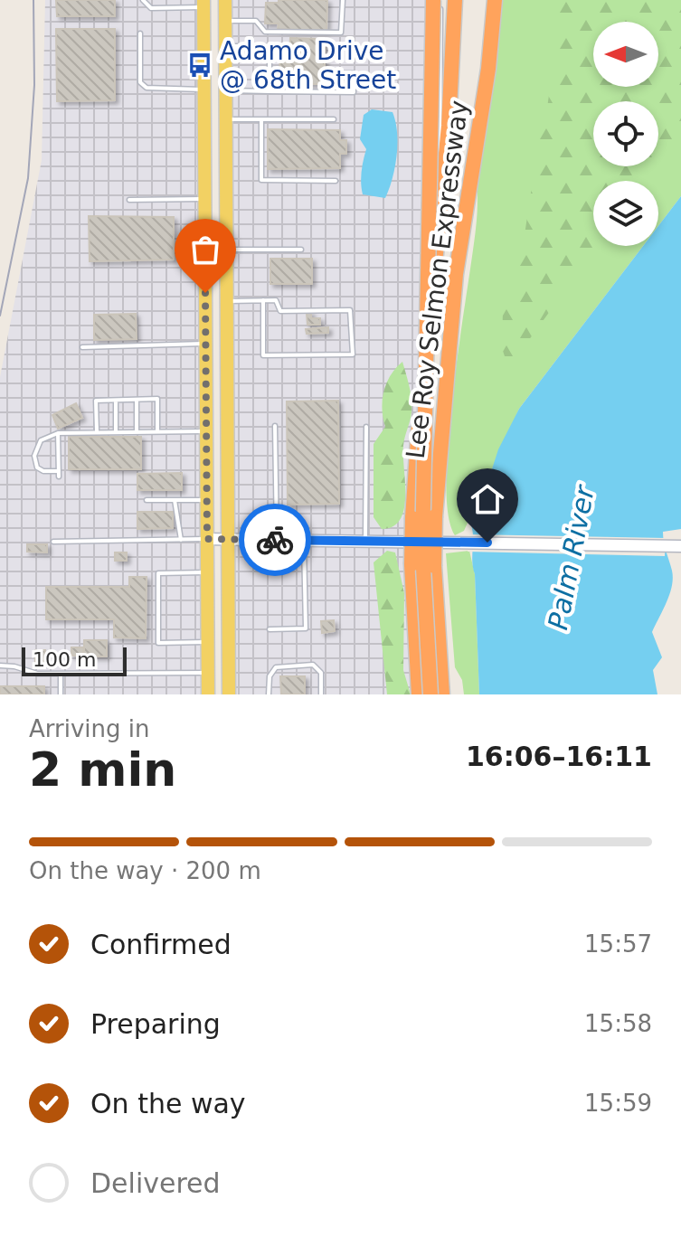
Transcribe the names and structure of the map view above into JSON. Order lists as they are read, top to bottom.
{
  "streets": {
    "highway": ["Lee Roy Selmon Expressway"]
  },
  "water": ["Palm River"],
  "places": {
    "bus stop": ["Adamo Drive @ 68th Street"]
  },
  "scale_bar": "100 m",
  "north": "left",
  "page": {
    "scale": "100 m",
    "heading": ["2 min", "Arriving in", "16:06–16:11"],
    "bar": "On the way · 200 m",
    "list": [
      ["Confirmed", "15:57"],
      ["Preparing", "15:58"],
      ["On the way", "15:59"],
      "Delivered"
    ]
  }
}
